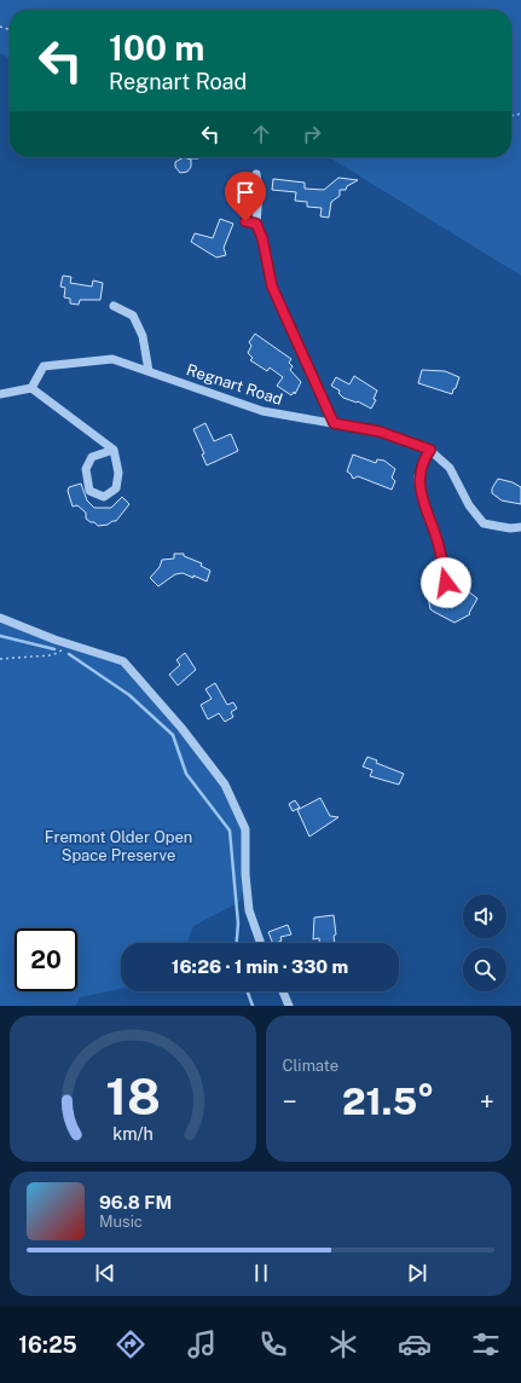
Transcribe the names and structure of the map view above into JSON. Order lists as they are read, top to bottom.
{
  "streets": {
    "street": ["Regnart Road"]
  },
  "parks": ["Fremont Older Open Space Preserve"],
  "page": {
    "turn": ["100 m", "Regnart Road"],
    "limit": "20",
    "trip": "16:26 · 1 min · 330 m",
    "tile": "Climate",
    "heat": ["−", "21.5°", "+"],
    "song": ["96.8 FM", "Music"],
    "tabs": "16:25",
    "gauge": ["18", "km/h"]
  }
}
